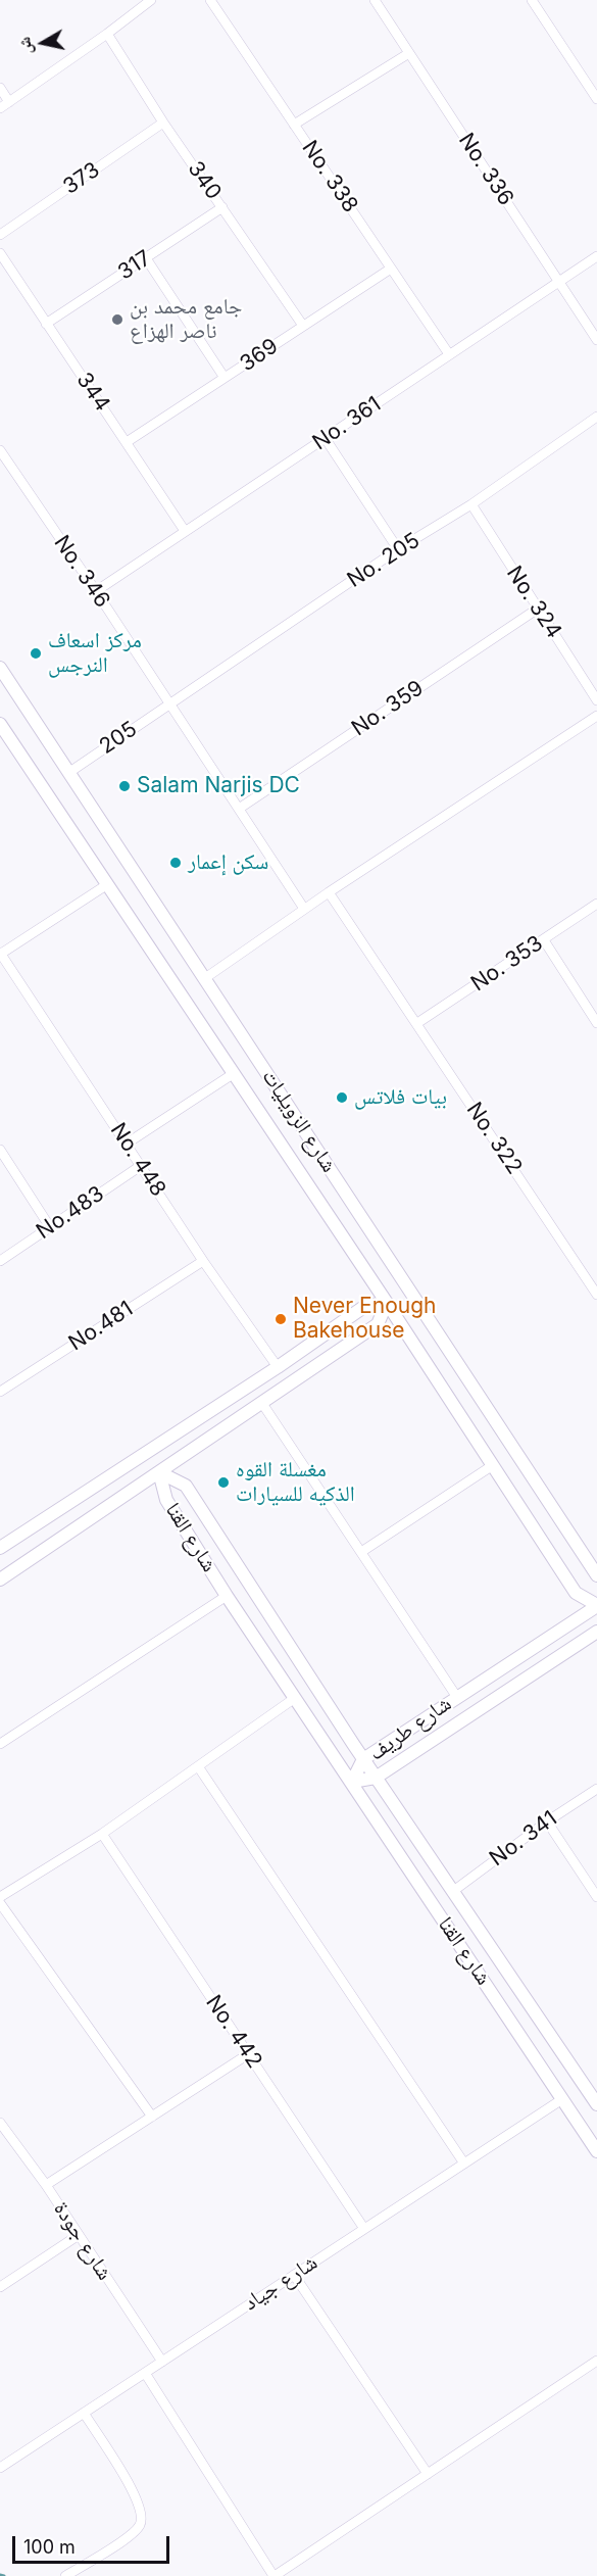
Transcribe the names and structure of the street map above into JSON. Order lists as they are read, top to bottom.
{
  "streets": {
    "street": [
      "No. 336",
      "No. 338",
      "373",
      "340",
      "317",
      "369",
      "344",
      "No. 361",
      "No. 205",
      "No. 346",
      "No. 324",
      "No. 359",
      "205",
      "No. 353",
      "شارع الزويليات",
      "No. 322",
      "No. 448",
      "No.483",
      "No.481",
      "شارع القنا",
      "شارع طريف",
      "No. 341",
      "No. 442",
      "شارع جودة",
      "شارع جياد"
    ]
  },
  "crossings": [
    ["No. 336", "No. 361"],
    ["No. 338", "369"],
    ["No. 338", "No. 361"],
    ["373", "340"],
    ["340", "317"],
    ["340", "369"],
    ["317", "344"],
    ["369", "344"],
    ["344", "No. 361"],
    ["No. 361", "No. 346"],
    ["No. 205", "No. 346"],
    ["No. 205", "No. 324"],
    ["No. 205", "205"],
    ["No. 346", "No. 359"],
    ["No. 346", "205"],
    ["No. 324", "No. 359"],
    ["205", "شارع الزويليات"],
    ["No. 353", "No. 322"],
    ["شارع الزويليات", "شارع طريف"],
    ["No. 448", "No.483"],
    ["No. 448", "No.481"],
    ["شارع القنا", "شارع طريف"],
    ["شارع القنا", "No. 341"],
    ["شارع القنا", "شارع جياد"],
    ["No. 442", "شارع جياد"],
    ["شارع جودة", "شارع جياد"]
  ],
  "places": [
    "جامع محمد بن ناصر الهزاع",
    "مركز اسعاف النرجس",
    "Salam Narjis DC",
    "سكن إعمار",
    "بيات فلاتس",
    "Never Enough Bakehouse",
    "مغسلة القوه الذكيه للسيارات"
  ],
  "scale_bar": "100 m",
  "north": "left"
}
